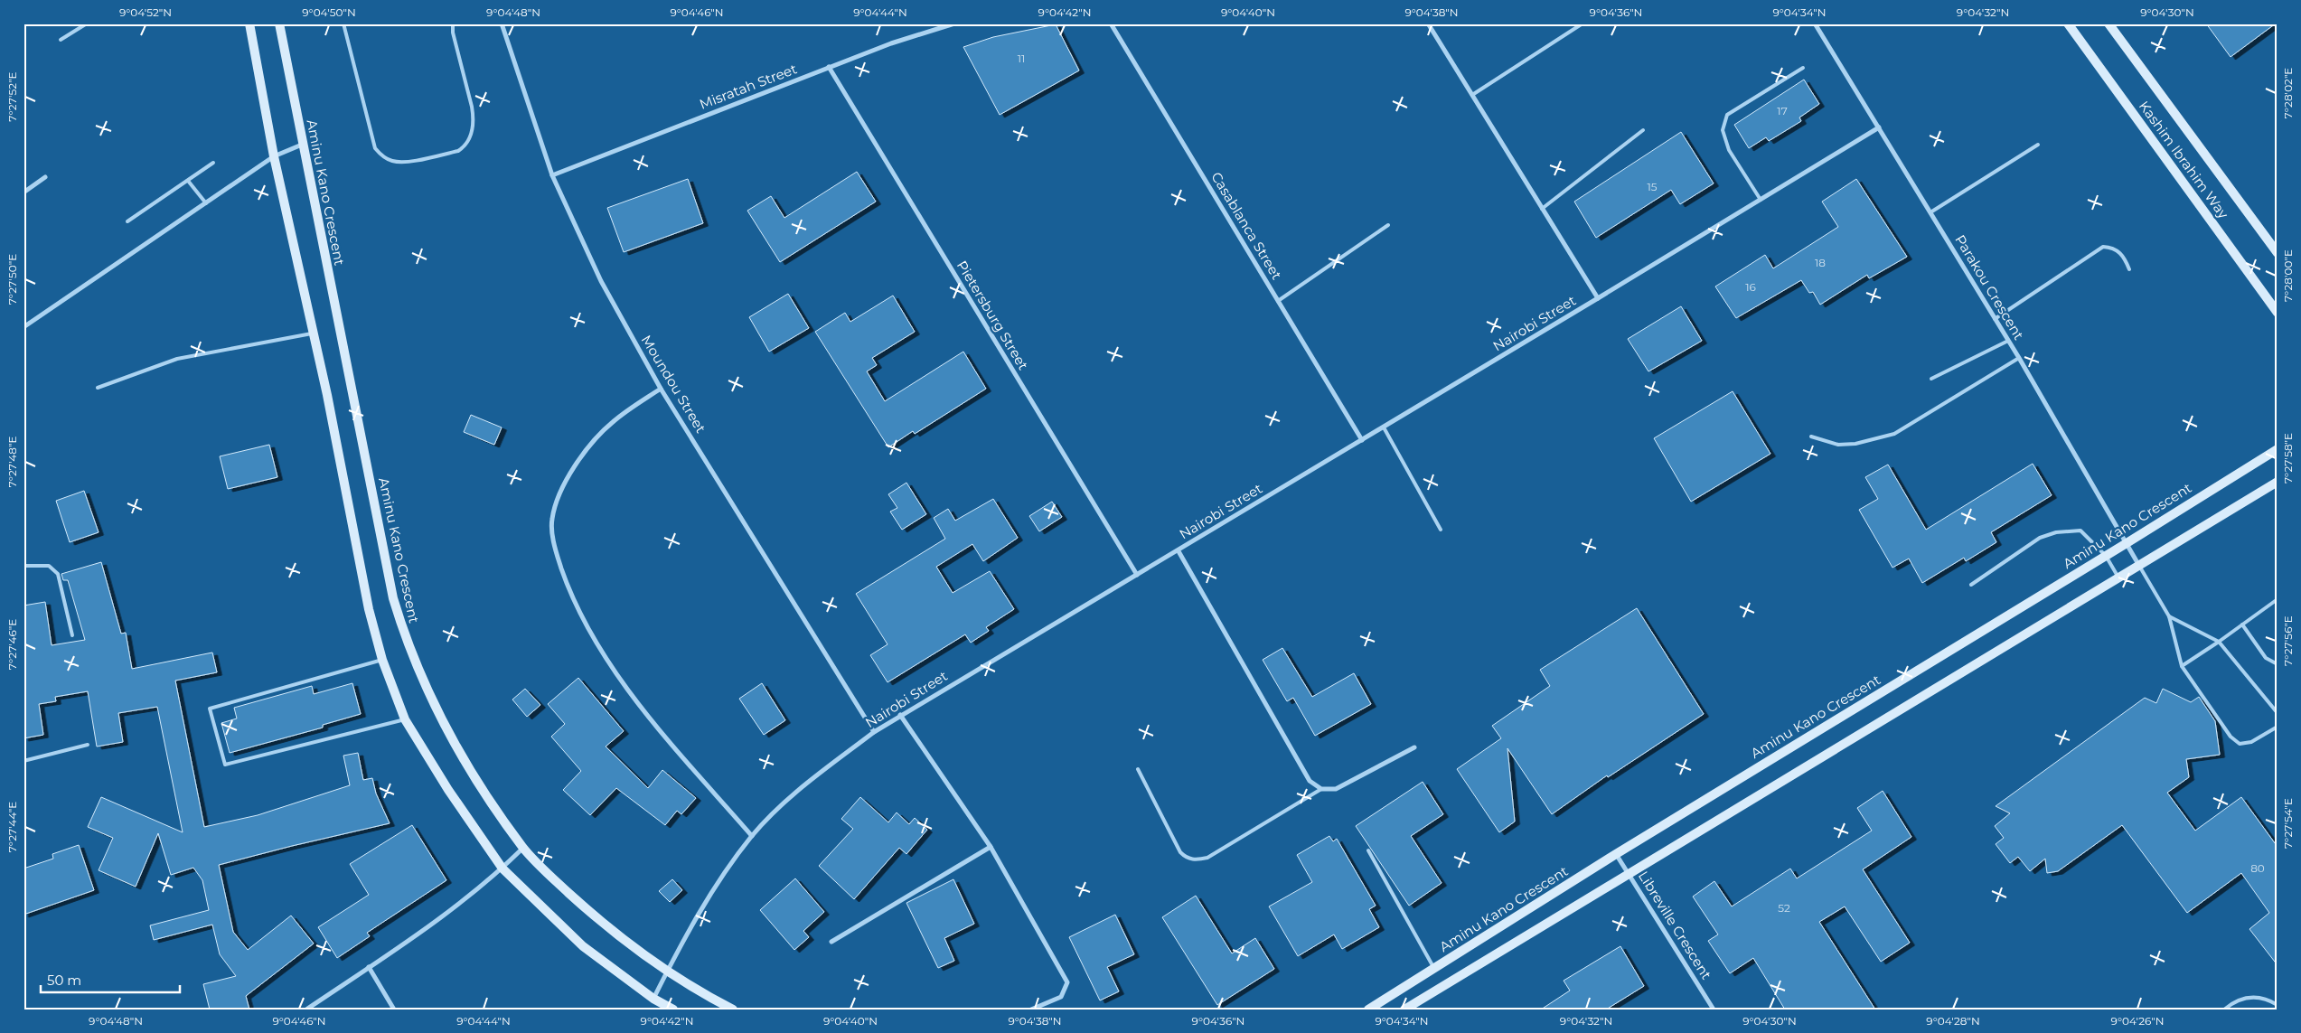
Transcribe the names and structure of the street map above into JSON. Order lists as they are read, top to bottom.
{
  "streets": {
    "street": [
      "Misratah Street",
      "Kashim Ibrahim Way",
      "Aminu Kano Crescent",
      "Casablanca Street",
      "Parakou Crescent",
      "Pietersburg Street",
      "Nairobi Street",
      "Moundou Street",
      "Libreville Crescent"
    ]
  },
  "crossings": [
    ["Misratah Street", "Pietersburg Street"],
    ["Misratah Street", "Moundou Street"],
    ["Aminu Kano Crescent", "Parakou Crescent"],
    ["Aminu Kano Crescent", "Nairobi Street"],
    ["Aminu Kano Crescent", "Libreville Crescent"],
    ["Casablanca Street", "Nairobi Street"],
    ["Parakou Crescent", "Nairobi Street"],
    ["Pietersburg Street", "Nairobi Street"],
    ["Nairobi Street", "Moundou Street"]
  ],
  "house_numbers": [
    "11",
    "17",
    "15",
    "18",
    "16",
    "80",
    "52"
  ],
  "scale_bar": "50 m",
  "coordinates": [
    "9°04'52\"N",
    "9°04'50\"N",
    "9°04'48\"N",
    "9°04'46\"N",
    "9°04'44\"N",
    "9°04'42\"N",
    "9°04'40\"N",
    "9°04'38\"N",
    "9°04'36\"N",
    "9°04'34\"N",
    "9°04'32\"N",
    "9°04'30\"N",
    "7°28'02\"E",
    "7°27'52\"E",
    "7°28'00\"E",
    "7°27'50\"E",
    "7°27'58\"E",
    "7°27'48\"E",
    "7°27'56\"E",
    "7°27'46\"E",
    "7°27'54\"E",
    "7°27'44\"E",
    "9°04'28\"N",
    "9°04'26\"N"
  ]
}
